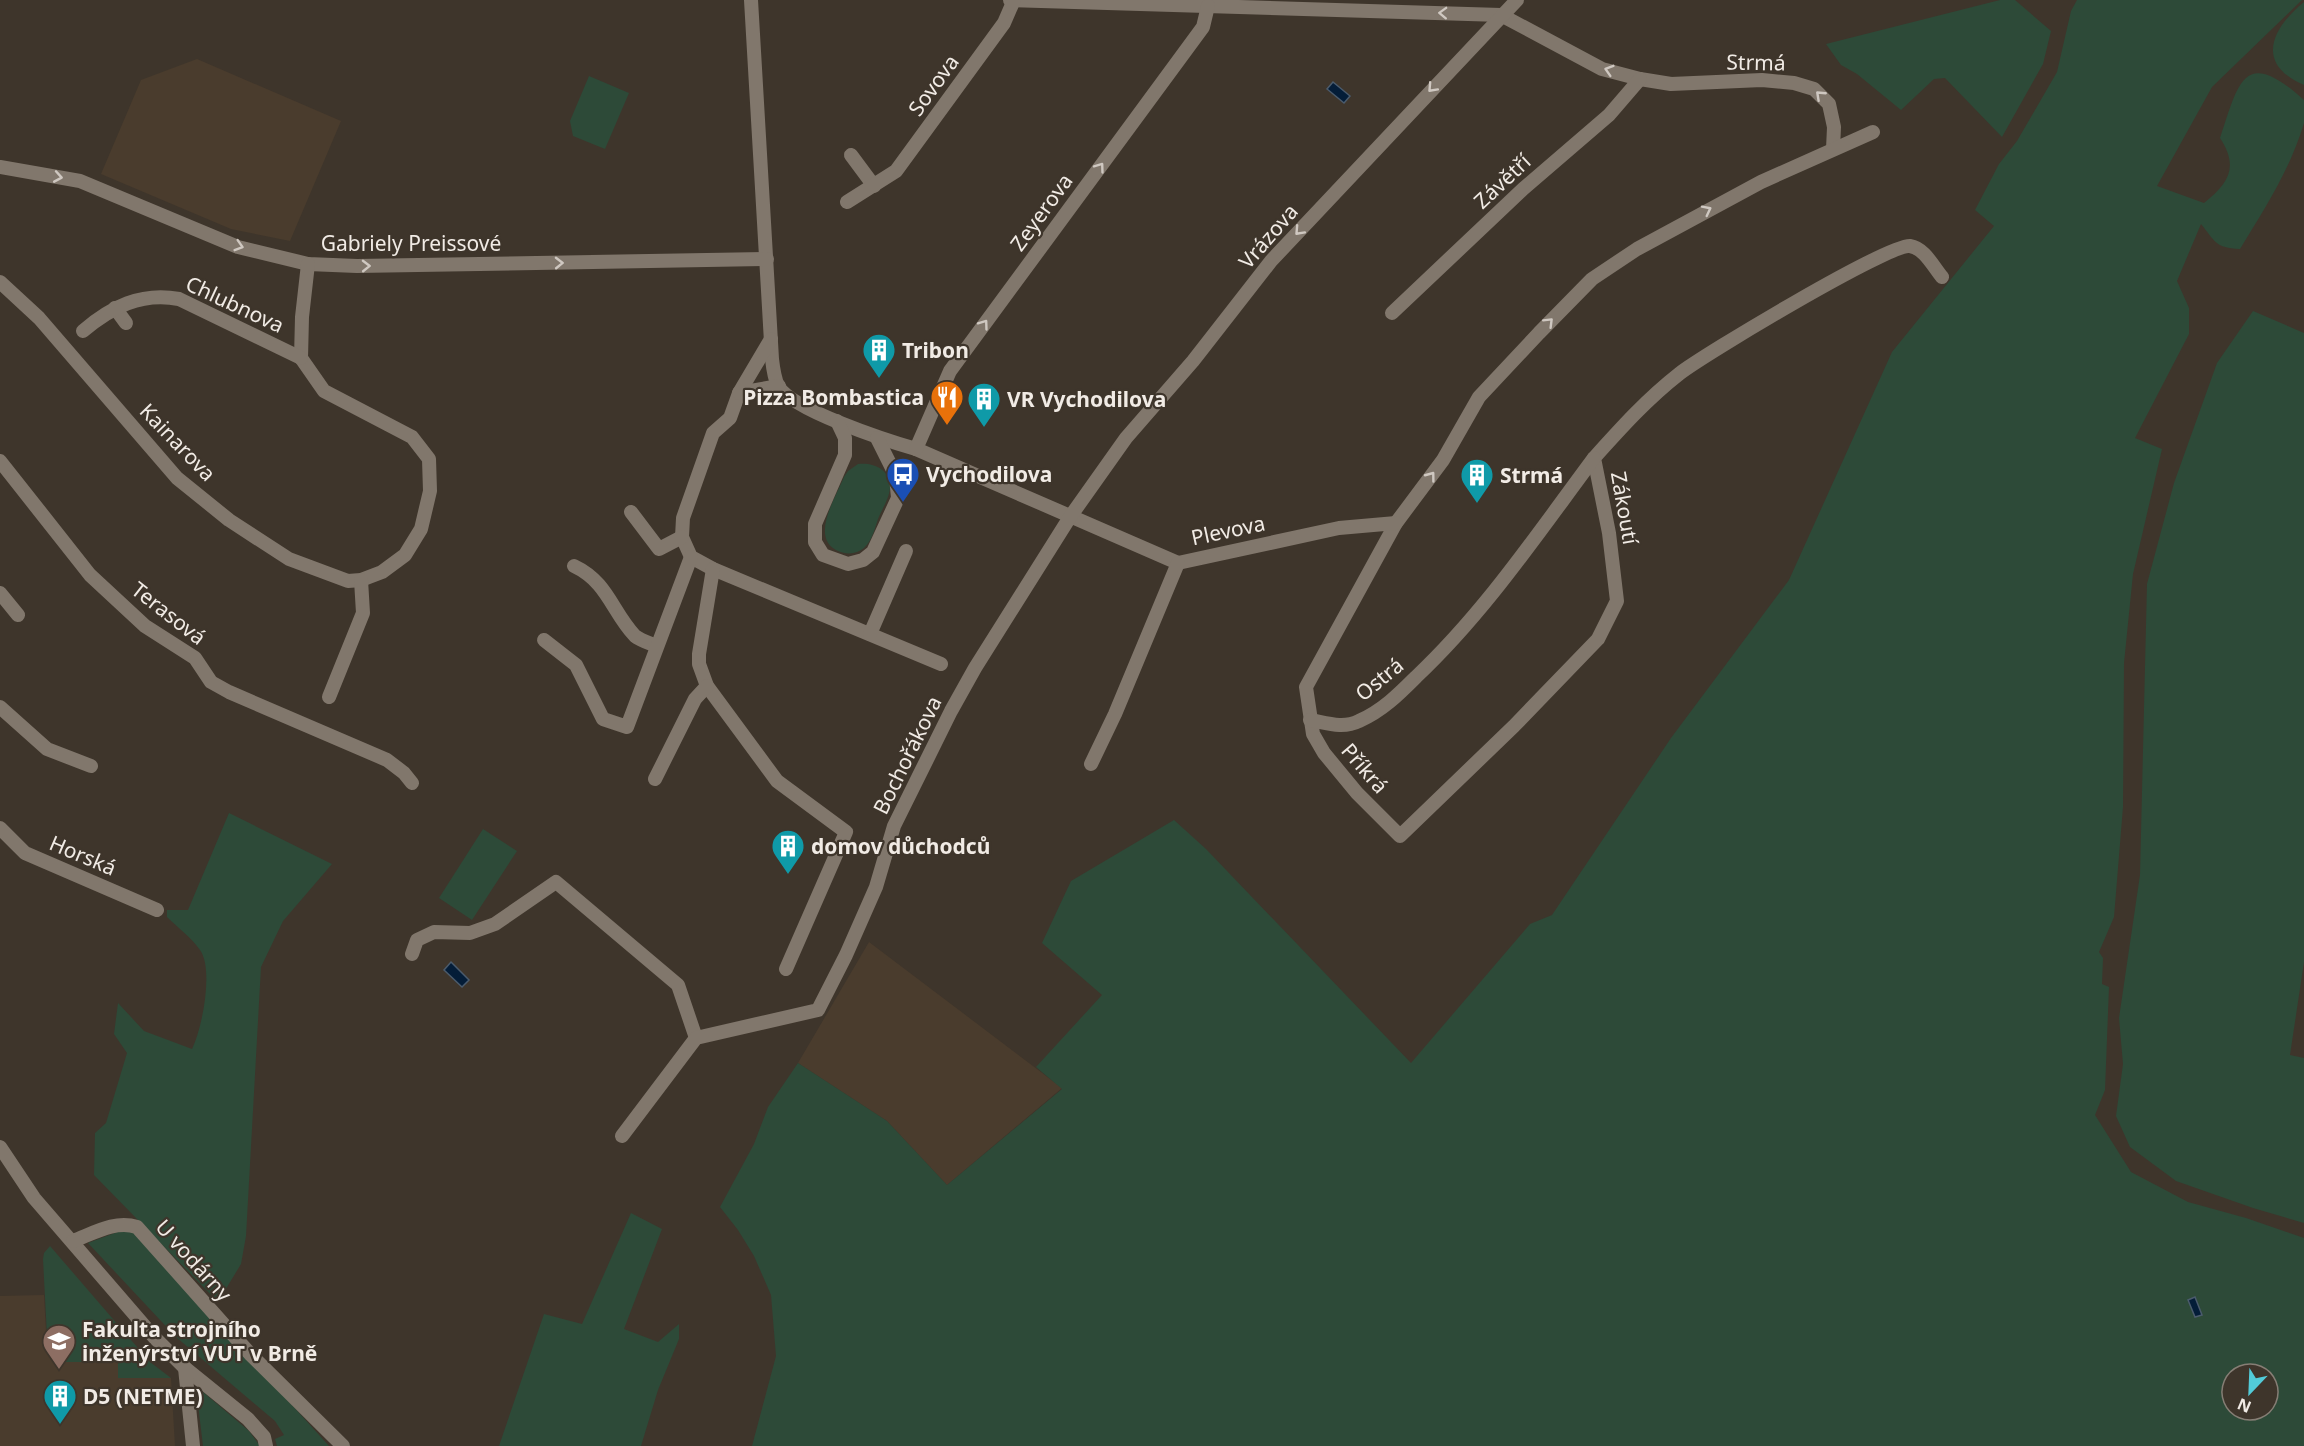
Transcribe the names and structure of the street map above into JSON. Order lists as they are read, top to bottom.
{
  "streets": {
    "street": [
      "Strmá",
      "Sovova",
      "Závětří",
      "Zeyerova",
      "Vrázova",
      "Gabriely Preissové",
      "Chlubnova",
      "Kainarova",
      "Zákoutí",
      "Plevova",
      "Terasová",
      "Ostrá",
      "Bochořákova",
      "Příkrá",
      "Horská",
      "U vodárny"
    ]
  },
  "crossings": [
    ["Strmá", "Závětří"],
    ["Strmá", "Vrázova"],
    ["Vrázova", "Bochořákova"],
    ["Zákoutí", "Ostrá"],
    ["Zákoutí", "Příkrá"],
    ["Ostrá", "Příkrá"]
  ],
  "one_way": [
    "Strmá",
    "Zeyerova",
    "Vrázova",
    "Gabriely Preissové"
  ],
  "places": {
    "building": [
      "Tribon",
      "VR Vychodilova",
      "Strmá",
      "domov důchodců",
      "D5 (NETME)"
    ],
    "restaurant": ["Pizza Bombastica"],
    "bus stop": ["Vychodilova"],
    "school or university": ["Fakulta strojního inženýrství VUT v Brně"]
  },
  "north": "bottom left"
}
